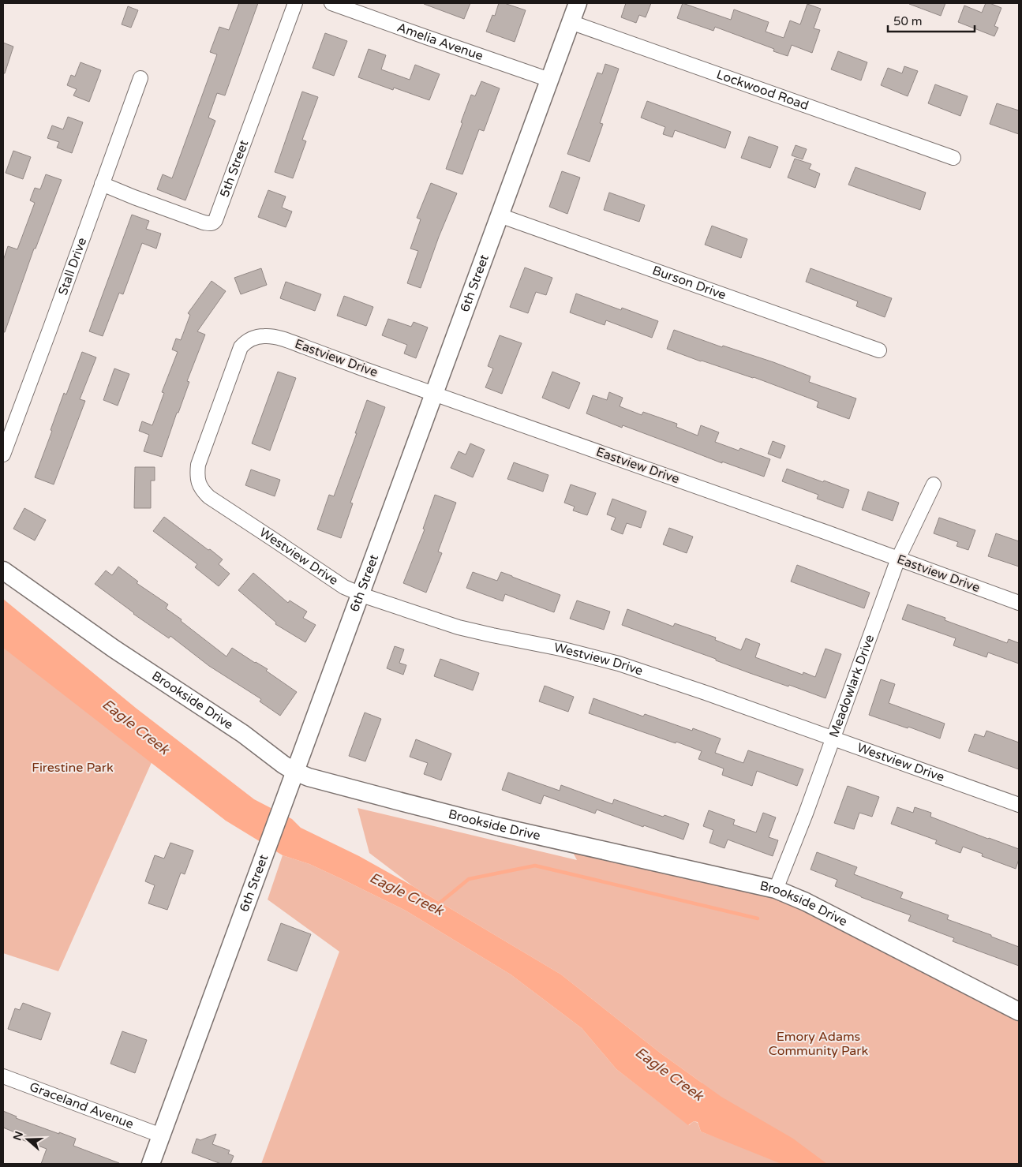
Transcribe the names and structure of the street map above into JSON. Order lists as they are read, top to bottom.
{
  "streets": {
    "street": [
      "Amelia Avenue",
      "Lockwood Road",
      "5th Street",
      "Stall Drive",
      "Burson Drive",
      "6th Street",
      "Eastview Drive",
      "Westview Drive",
      "Meadowlark Drive",
      "Brookside Drive",
      "Graceland Avenue"
    ]
  },
  "crossings": [
    ["Amelia Avenue", "6th Street"],
    ["Lockwood Road", "6th Street"],
    ["5th Street", "Stall Drive"],
    ["Burson Drive", "6th Street"],
    ["6th Street", "Eastview Drive"],
    ["6th Street", "Westview Drive"],
    ["6th Street", "Brookside Drive"],
    ["6th Street", "Graceland Avenue"],
    ["Eastview Drive", "Westview Drive"],
    ["Eastview Drive", "Meadowlark Drive"],
    ["Westview Drive", "Meadowlark Drive"],
    ["Meadowlark Drive", "Brookside Drive"]
  ],
  "water": ["Eagle Creek"],
  "parks": ["Firestine Park", "Emory Adams Community Park"],
  "scale_bar": "50 m",
  "north": "left"
}
